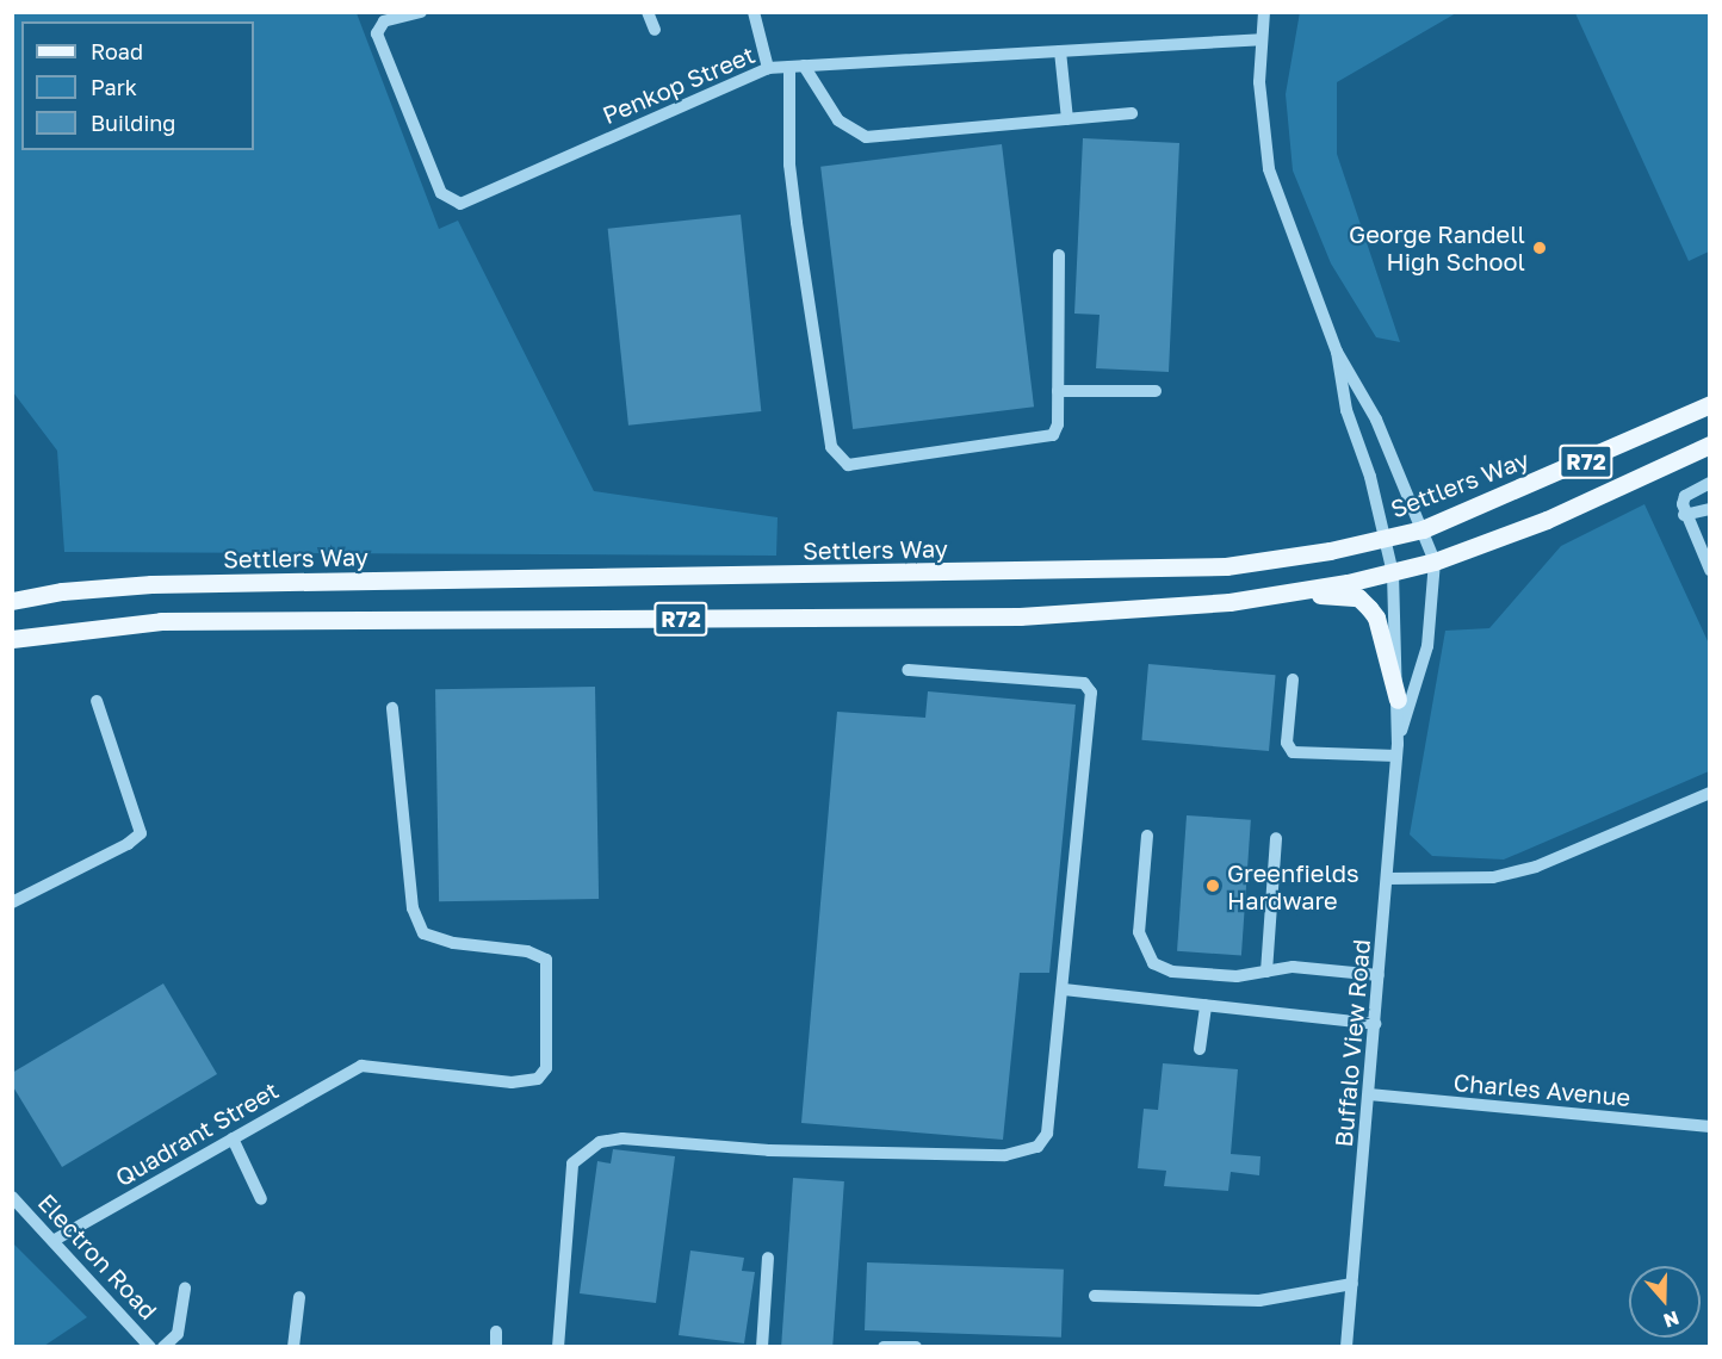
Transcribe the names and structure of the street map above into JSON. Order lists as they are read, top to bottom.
{
  "streets": {
    "main road": ["R72", "Settlers Way"],
    "street": [
      "Penkop Street",
      "Buffalo View Road",
      "Charles Avenue",
      "Quadrant Street",
      "Electron Road"
    ]
  },
  "crossings": [
    ["R72", "Buffalo View Road"],
    ["Settlers Way", "Buffalo View Road"],
    ["Buffalo View Road", "Charles Avenue"],
    ["Quadrant Street", "Electron Road"]
  ],
  "places": ["George Randell High School", "Greenfields Hardware"],
  "legend": ["Road", "Park", "Building"],
  "north": "bottom"
}
